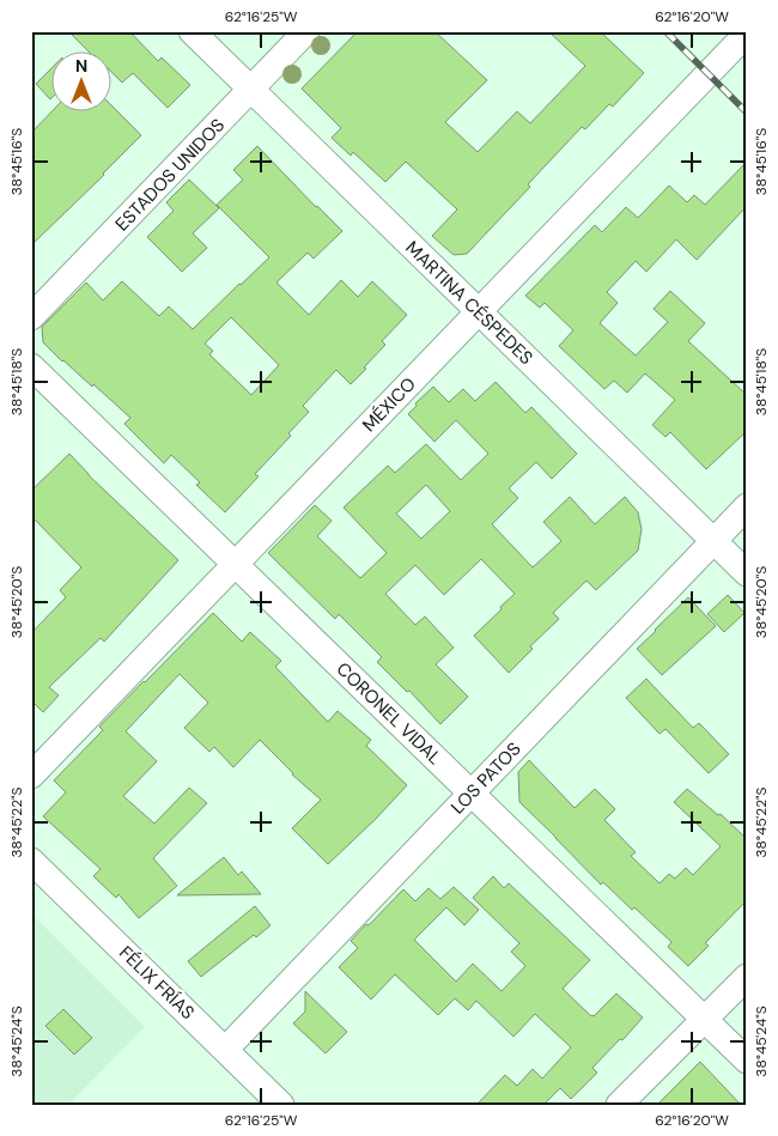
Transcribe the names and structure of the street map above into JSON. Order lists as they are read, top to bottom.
{
  "streets": {
    "street": [
      "ESTADOS UNIDOS",
      "MARTINA CÉSPEDES",
      "MÉXICO",
      "CORONEL VIDAL",
      "LOS PATOS",
      "FÉLIX FRÍAS"
    ]
  },
  "crossings": [
    ["ESTADOS UNIDOS", "MARTINA CÉSPEDES"],
    ["MARTINA CÉSPEDES", "MÉXICO"],
    ["MARTINA CÉSPEDES", "LOS PATOS"],
    ["MÉXICO", "CORONEL VIDAL"],
    ["CORONEL VIDAL", "LOS PATOS"],
    ["LOS PATOS", "FÉLIX FRÍAS"]
  ],
  "north": "top",
  "coordinates": [
    "62°16'25\"W",
    "62°16'20\"W",
    "38°45'16\"S",
    "38°45'18\"S",
    "38°45'20\"S",
    "38°45'22\"S",
    "38°45'24\"S"
  ]
}
